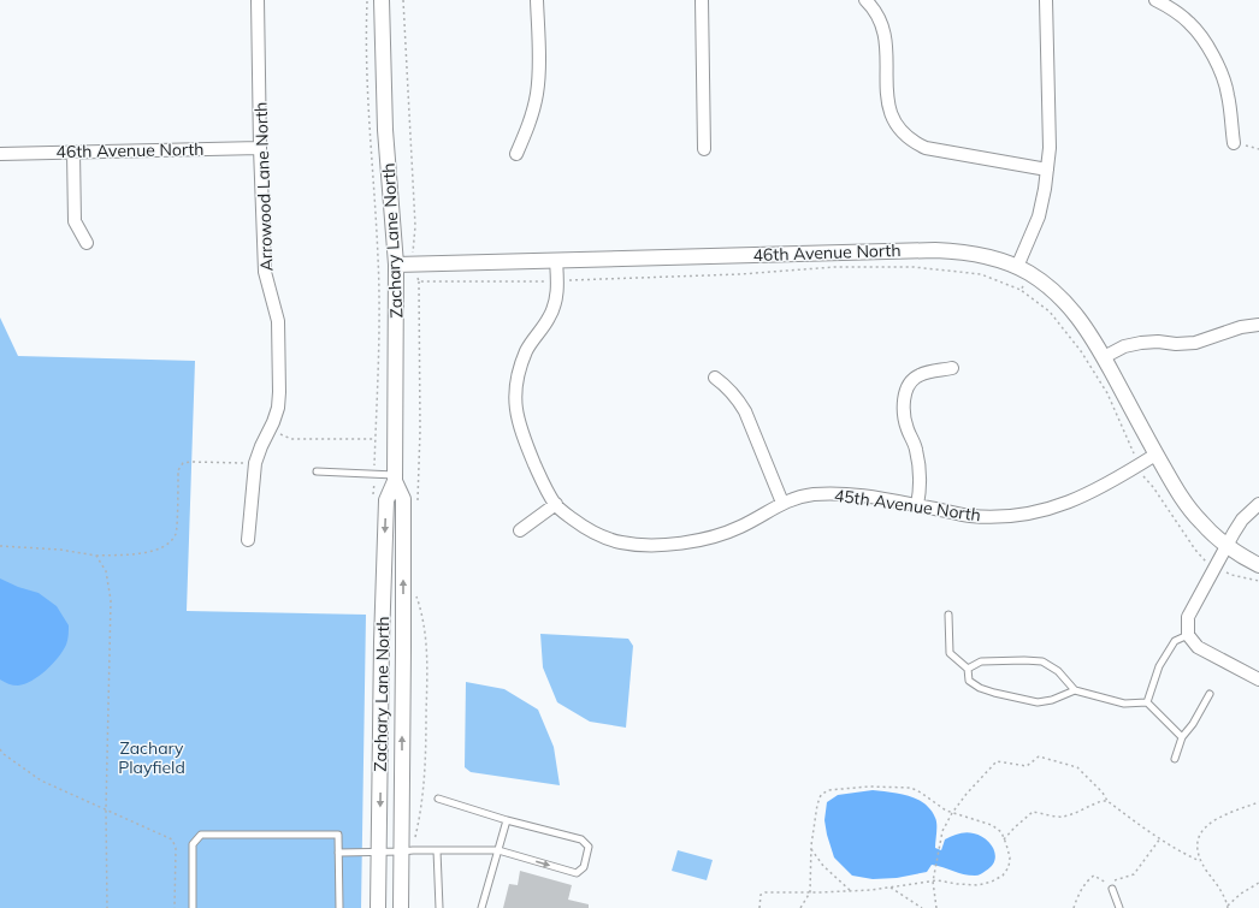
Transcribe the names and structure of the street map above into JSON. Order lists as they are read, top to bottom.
{
  "streets": {
    "street": [
      "46th Avenue North",
      "Arrowood Lane North",
      "Zachary Lane North",
      "45th Avenue North"
    ]
  },
  "crossings": [
    ["46th Avenue North", "Arrowood Lane North"],
    ["46th Avenue North", "Zachary Lane North"],
    ["46th Avenue North", "45th Avenue North"]
  ],
  "parks": ["Zachary Playfield"]
}
